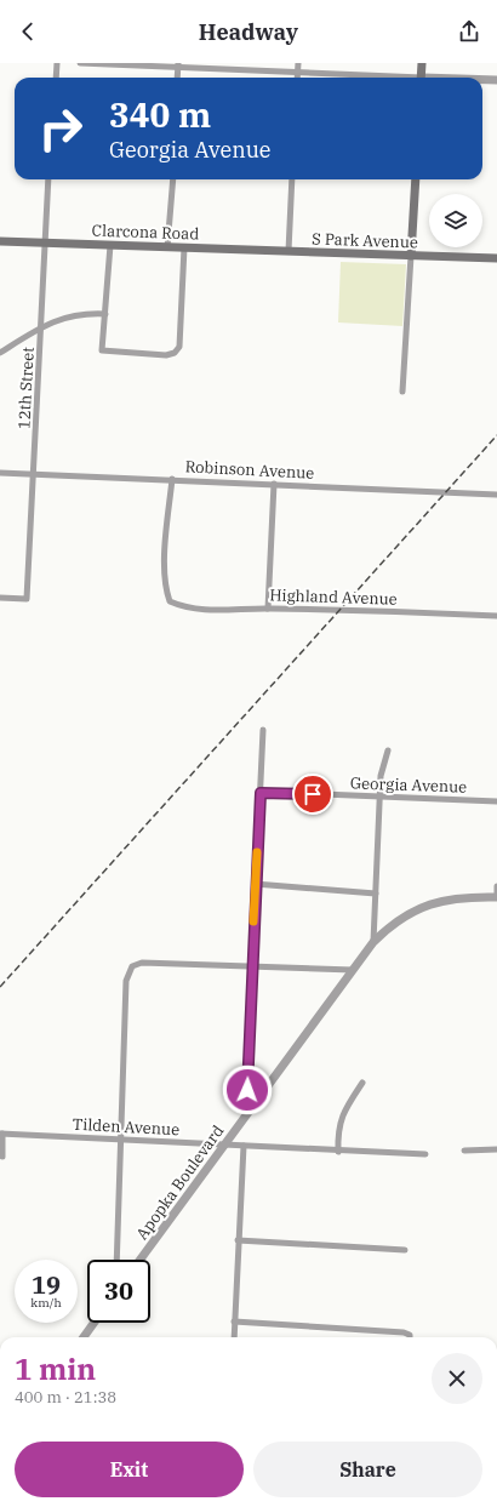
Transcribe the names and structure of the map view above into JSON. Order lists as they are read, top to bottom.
{
  "streets": {
    "main road": ["Clarcona Road", "S Park Avenue"],
    "street": [
      "12th Street",
      "Robinson Avenue",
      "Highland Avenue",
      "Georgia Avenue",
      "Tilden Avenue",
      "Apopka Boulevard"
    ]
  },
  "crossings": [
    ["Clarcona Road", "S Park Avenue"],
    ["Clarcona Road", "12th Street"],
    ["12th Street", "Robinson Avenue"],
    ["Robinson Avenue", "Highland Avenue"],
    ["Tilden Avenue", "Apopka Boulevard"]
  ],
  "page": {
    "header": "Headway",
    "turn": ["340 m", "Georgia Avenue"],
    "speed": "19 km/h",
    "limit": "30",
    "heading": ["1 min", "400 m · 21:38"],
    "buttons": ["Exit", "Share"]
  }
}
